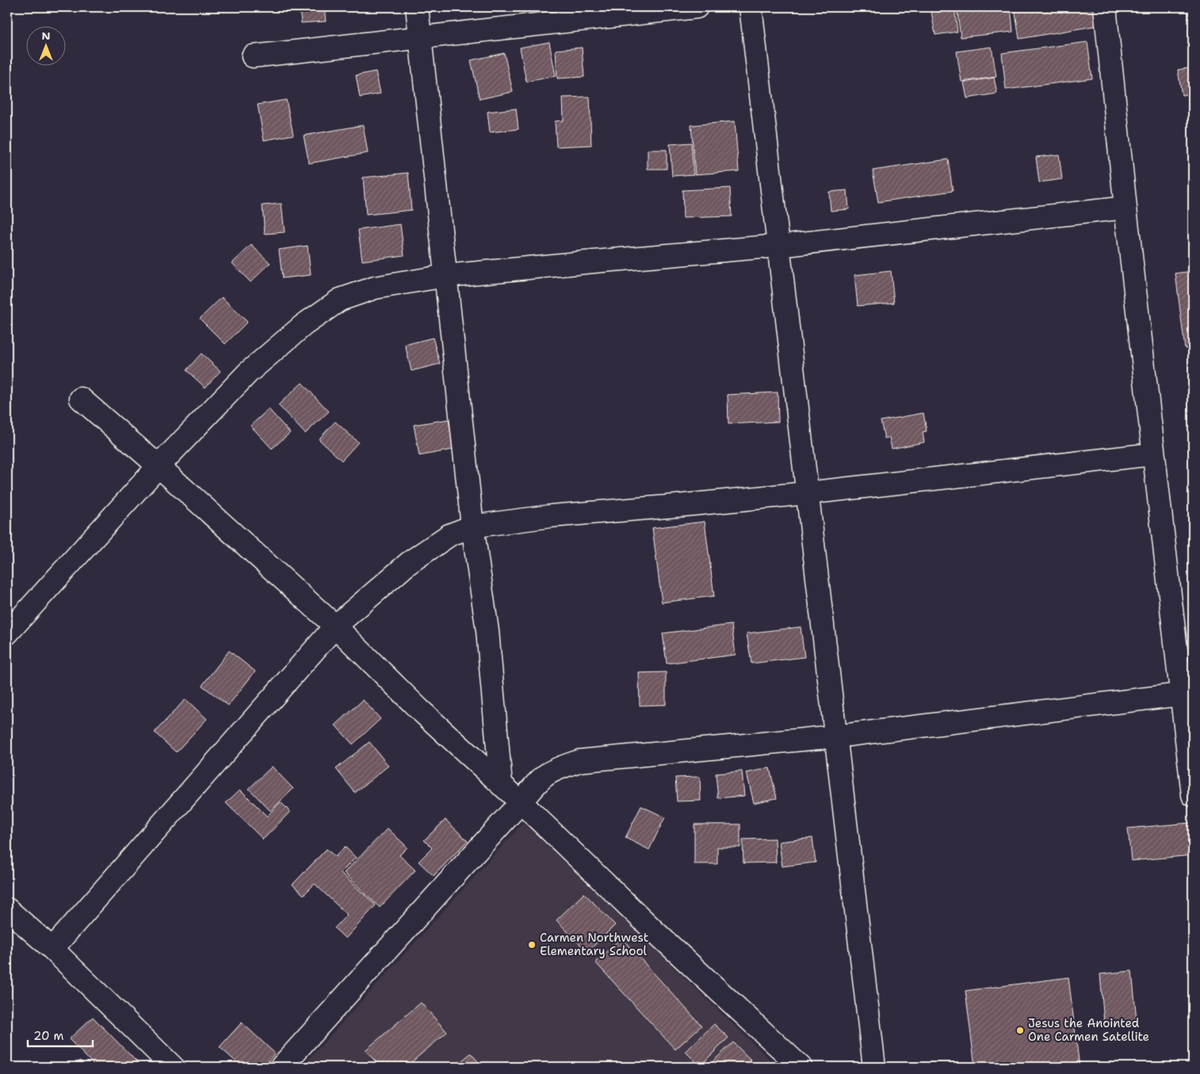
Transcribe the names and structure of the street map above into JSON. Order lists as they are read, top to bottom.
{
  "places": ["Carmen Northwest Elementary School", "Jesus the Anointed One Carmen Satellite"],
  "scale_bar": "20 m",
  "north": "top"
}
